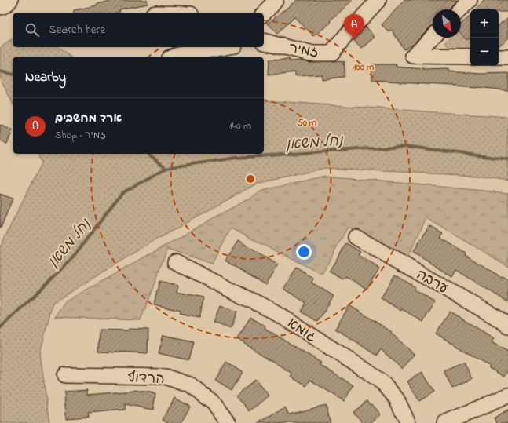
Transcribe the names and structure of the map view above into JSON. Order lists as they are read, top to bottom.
{
  "streets": {
    "street": [
      "זמיר",
      "ערבה",
      "גומא",
      "הרדוף"
    ]
  },
  "water": ["נחל משאן"],
  "north": "bottom right",
  "page": {
    "map_buttons": ["+", "−"],
    "search": "Search here",
    "pins": "A",
    "heading": "Nearby",
    "list": [
      {
        "mark": "A",
        "name": "ארד מחשבים",
        "note": "Shop · זמיר",
        "value": "140 m"
      }
    ]
  },
  "rings": ["100 m", "50 m"]
}
